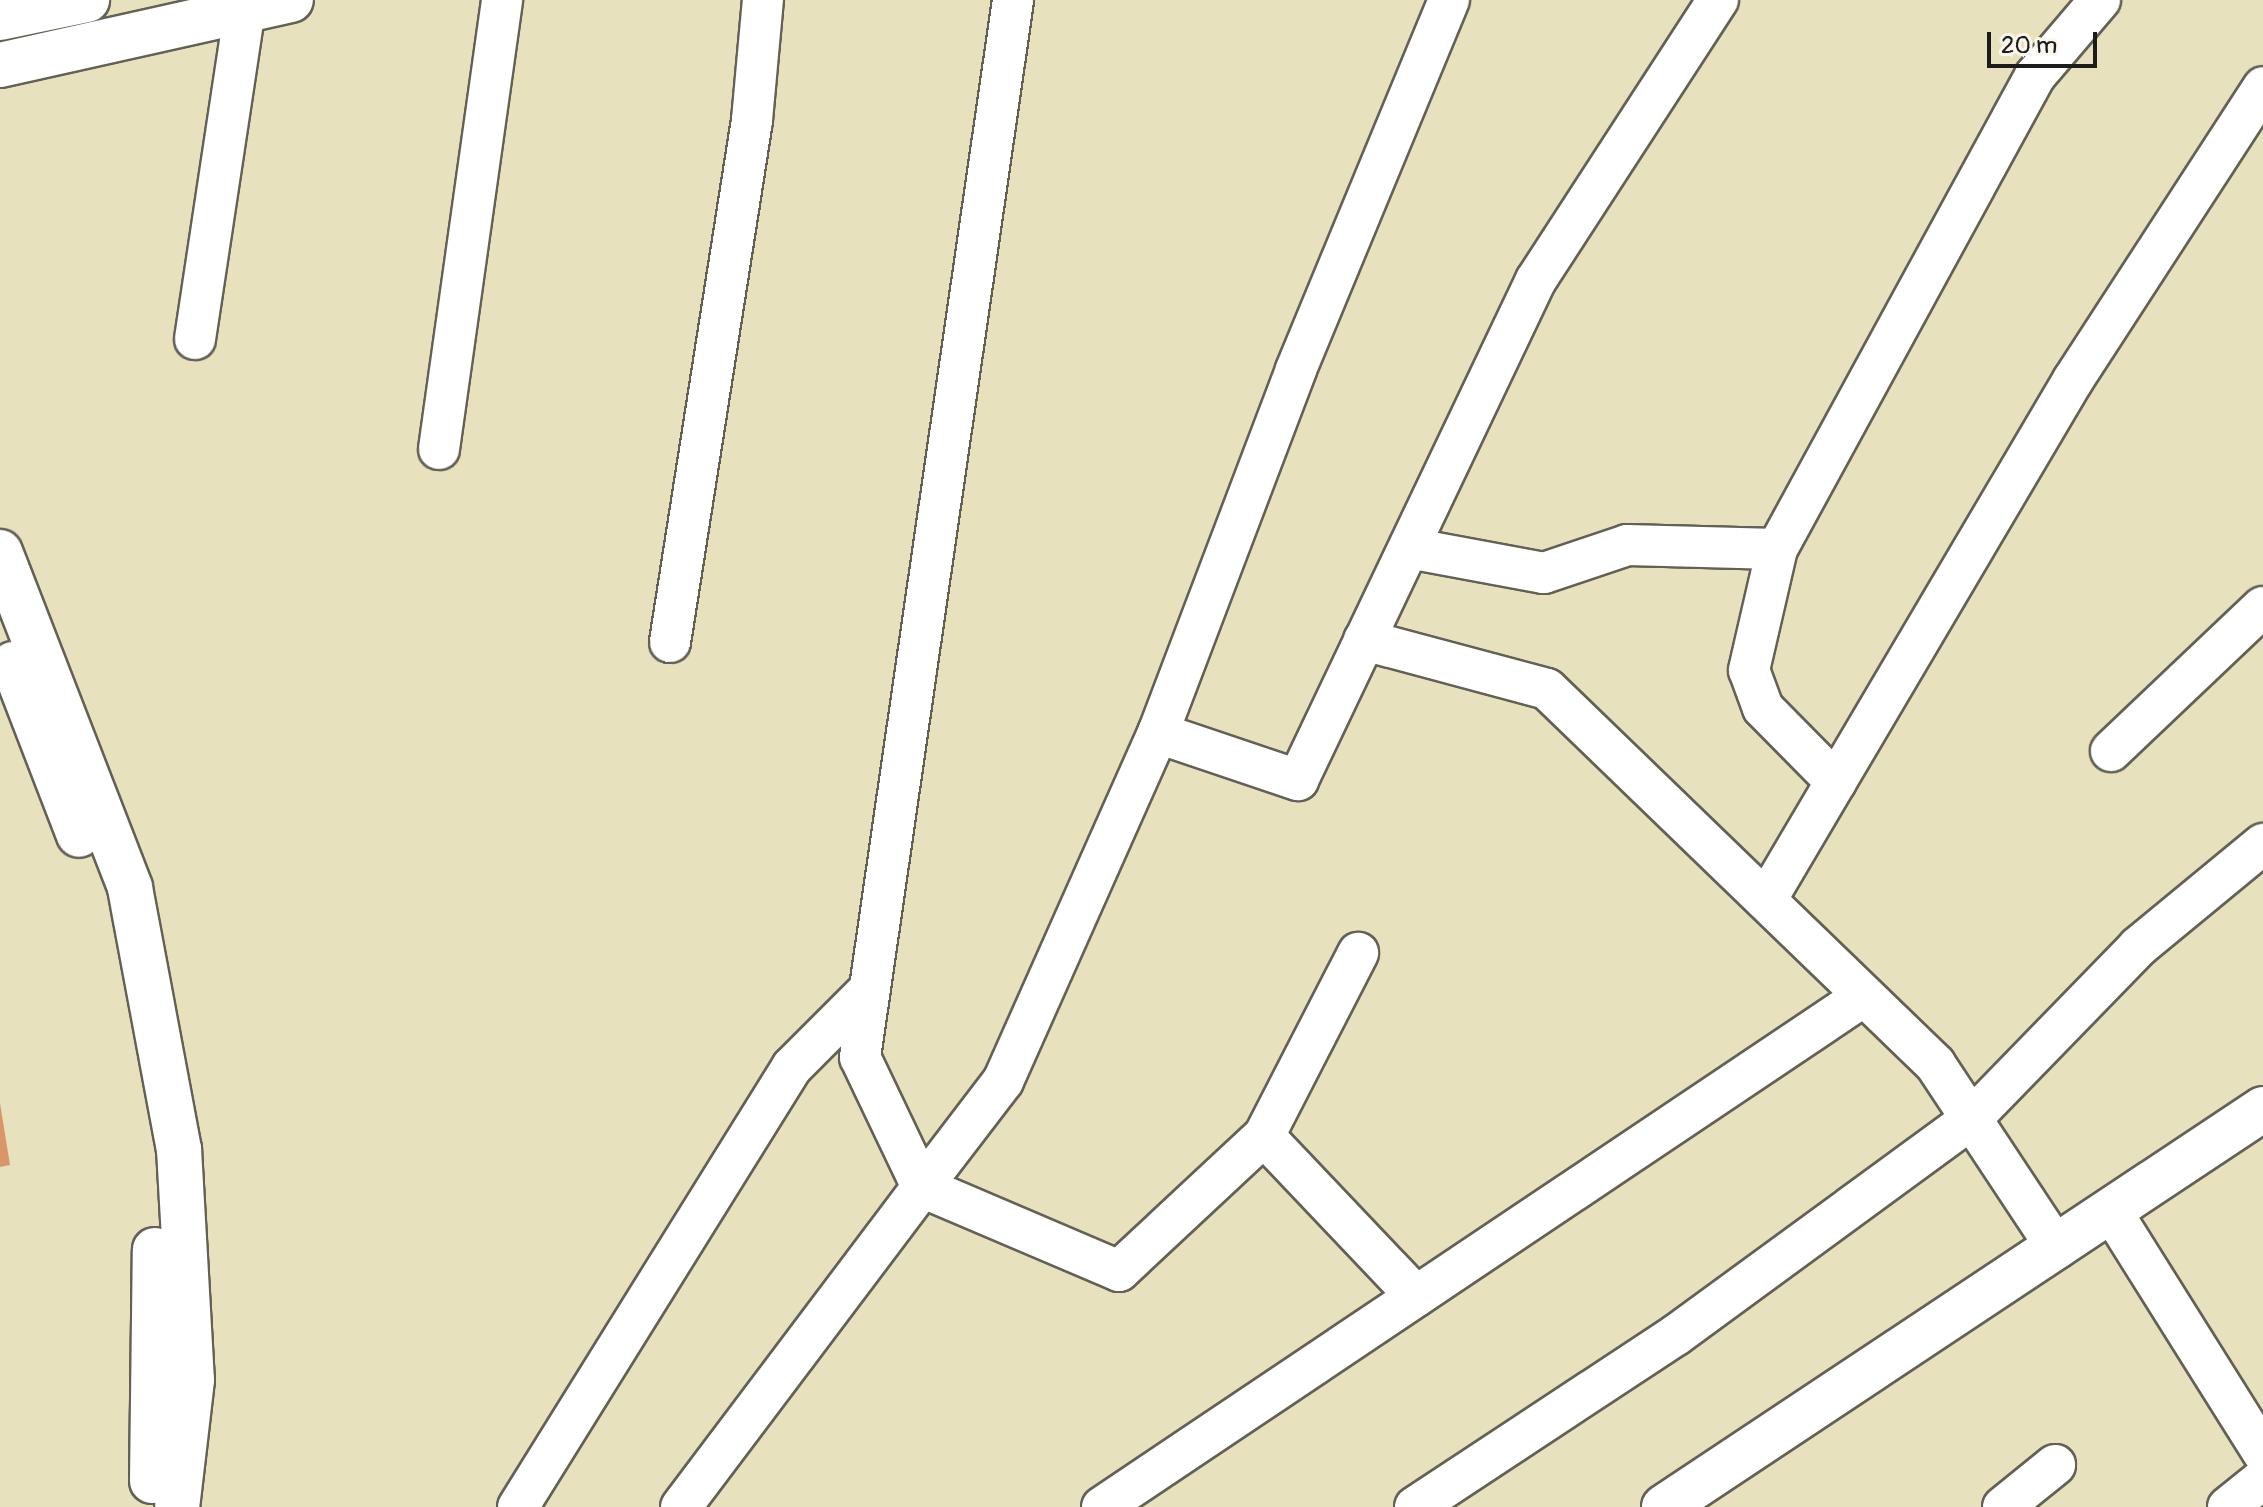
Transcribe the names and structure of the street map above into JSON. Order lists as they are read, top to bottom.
{
  "scale_bar": "20 m"
}
